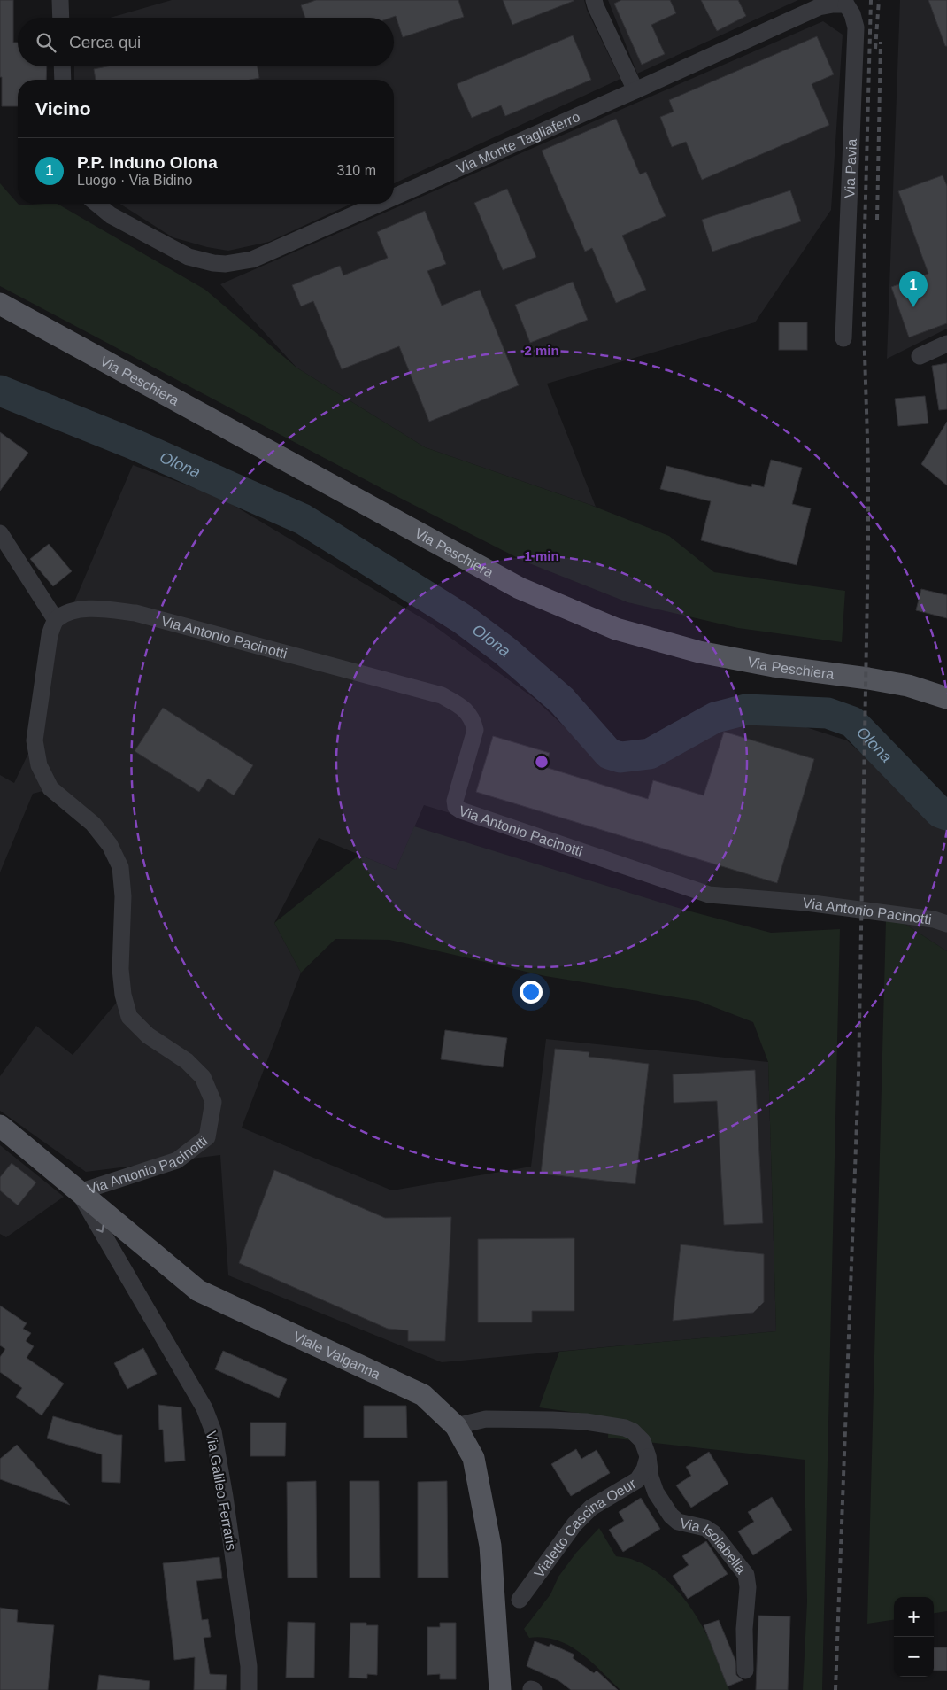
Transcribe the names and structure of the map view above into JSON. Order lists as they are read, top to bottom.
{
  "streets": {
    "main road": ["Via Peschiera", "Viale Valganna"],
    "street": [
      "Via Monte Tagliaferro",
      "Via Pavia",
      "Via Antonio Pacinotti",
      "Via Galileo Ferraris",
      "Vialetto Cascina Oeur",
      "Via Isolabella"
    ]
  },
  "crossings": [
    ["Via Monte Tagliaferro", "Via Pavia"],
    ["Via Antonio Pacinotti", "Viale Valganna"],
    ["Via Antonio Pacinotti", "Via Galileo Ferraris"],
    ["Viale Valganna", "Via Galileo Ferraris"],
    ["Viale Valganna", "Via Isolabella"],
    ["Vialetto Cascina Oeur", "Via Isolabella"]
  ],
  "one_way": ["Via Galileo Ferraris"],
  "water": ["Olona"],
  "page": {
    "search": "Cerca qui",
    "heading": "Vicino",
    "list": [
      {
        "mark": "1",
        "name": "P.P. Induno Olona",
        "note": "Luogo · Via Bidino",
        "value": "310 m"
      }
    ],
    "pins": "1",
    "map_buttons": ["+", "−"]
  },
  "rings": ["2 min", "1 min"]
}
